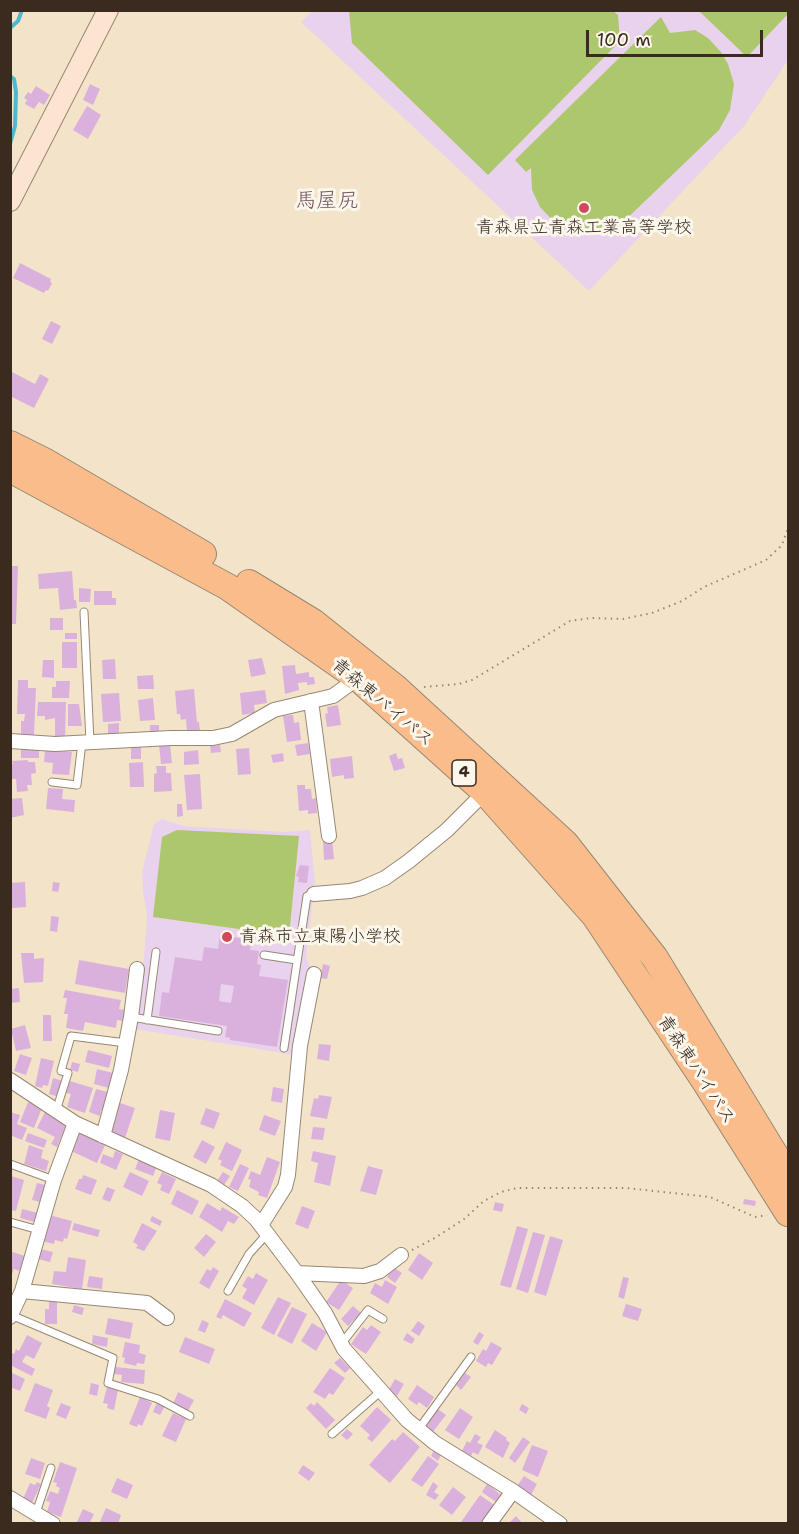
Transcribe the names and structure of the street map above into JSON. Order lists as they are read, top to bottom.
{
  "streets": {
    "highway": ["青森東バイパス", "4"]
  },
  "districts": ["馬屋尻"],
  "places": ["青森県立青森工業高等学校", "青森市立東陽小学校"],
  "scale_bar": "100 m"
}
